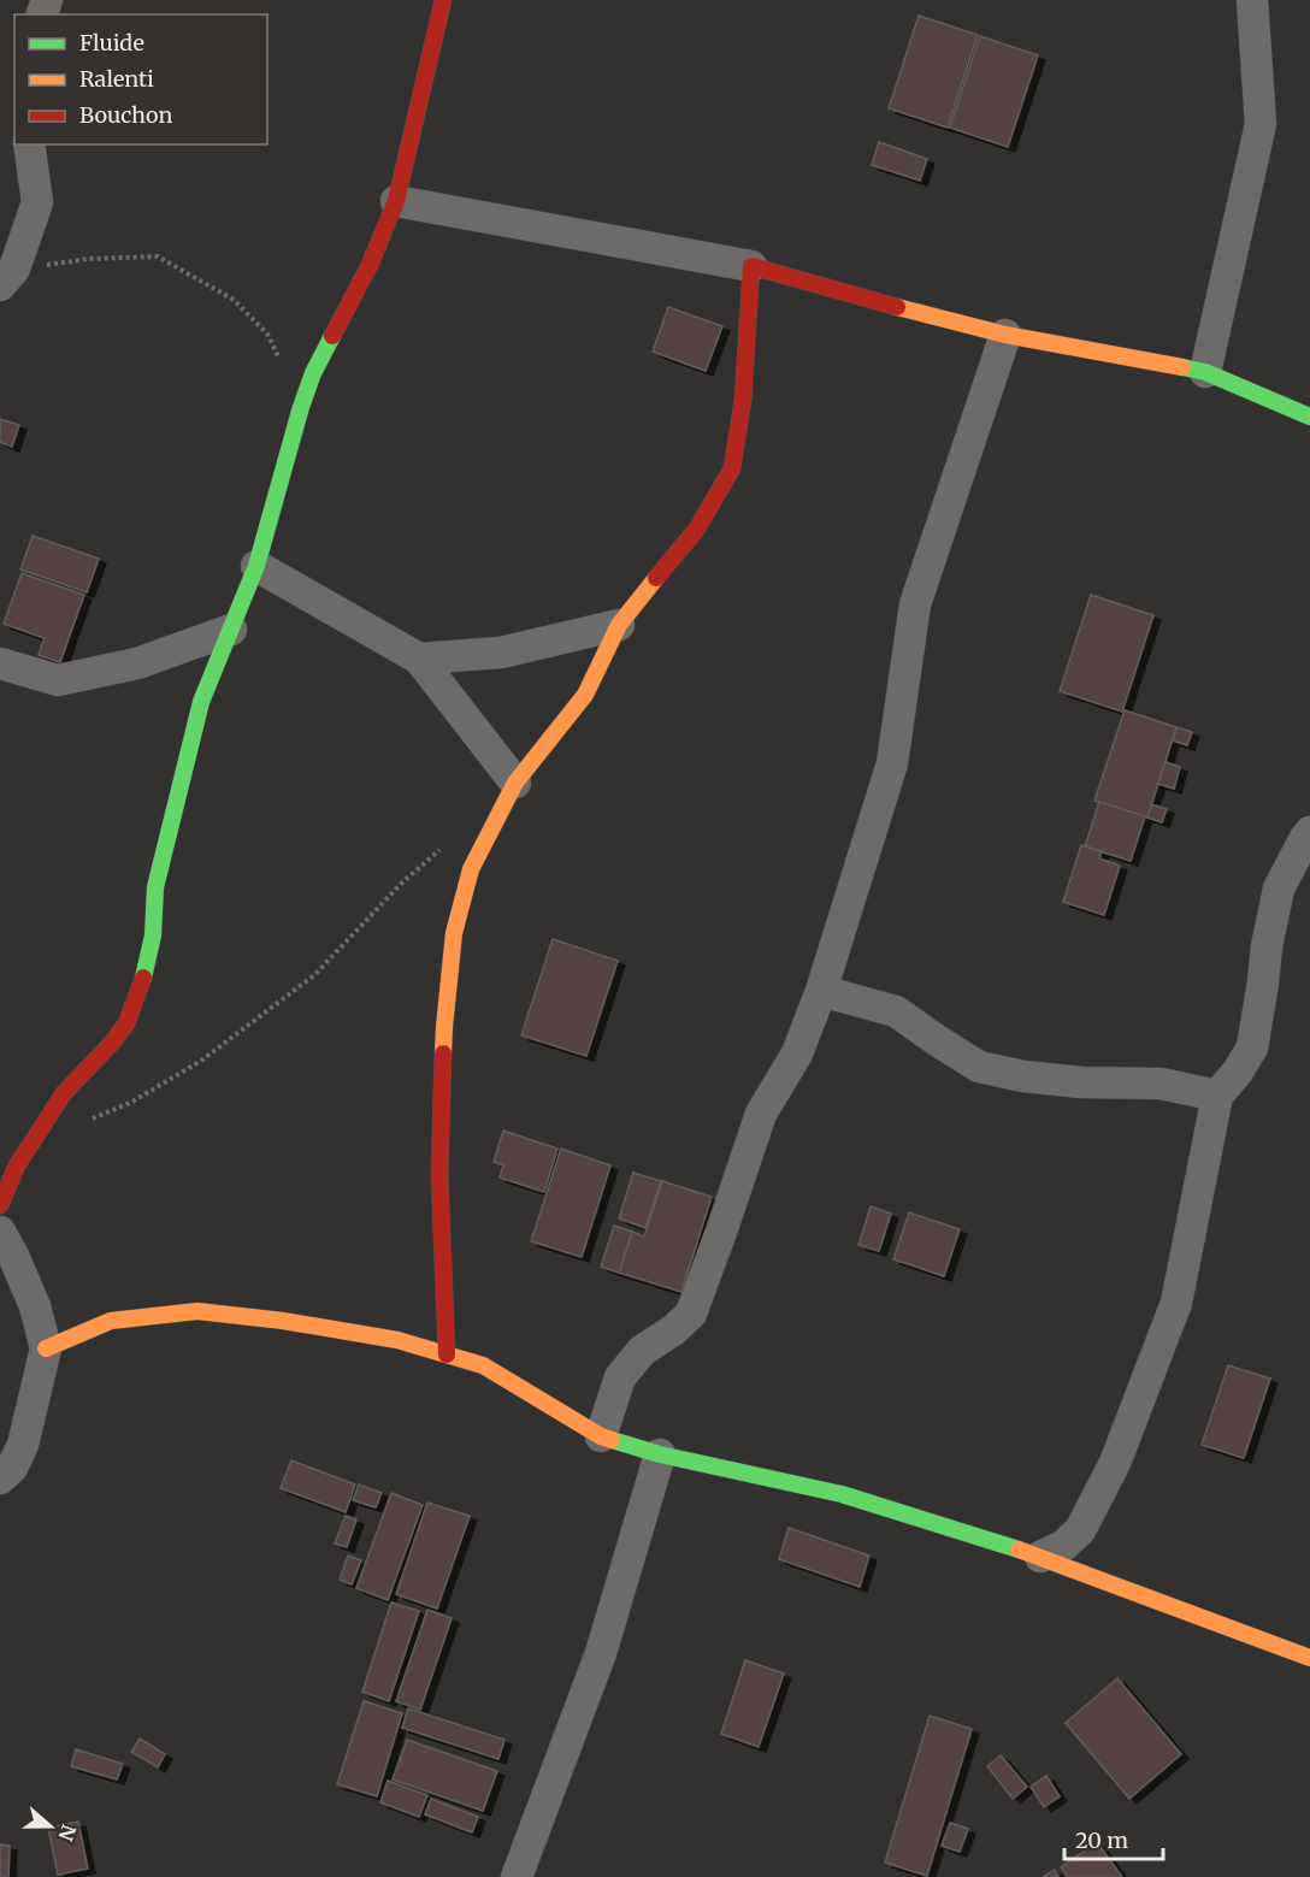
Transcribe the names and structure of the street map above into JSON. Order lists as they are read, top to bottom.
{
  "legend": ["Fluide", "Ralenti", "Bouchon"],
  "scale_bar": "20 m",
  "north": "right"
}
